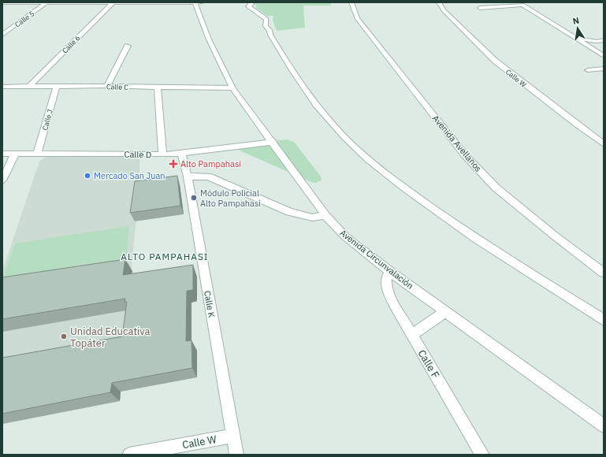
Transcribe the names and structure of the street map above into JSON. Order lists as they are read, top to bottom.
{
  "streets": {
    "street": [
      "Calle 5",
      "Calle 6",
      "Calle W",
      "Calle C",
      "Calle J",
      "Avenida Avellanos",
      "Calle D",
      "Avenida Circunvalación",
      "Calle K",
      "Calle F"
    ]
  },
  "crossings": [
    ["Calle 6", "Calle C"],
    ["Calle W", "Calle K"],
    ["Calle C", "Calle J"],
    ["Calle C", "Avenida Circunvalación"],
    ["Calle J", "Calle D"],
    ["Calle D", "Avenida Circunvalación"],
    ["Calle D", "Calle K"],
    ["Avenida Circunvalación", "Calle F"]
  ],
  "districts": ["ALTO PAMPAHASI"],
  "places": {
    "health": ["Alto Pampahasi"],
    "other": ["Mercado San Juan", "Módulo Policial Alto Pampahasi", "Unidad Educativa Topáter"]
  },
  "north": "top"
}
